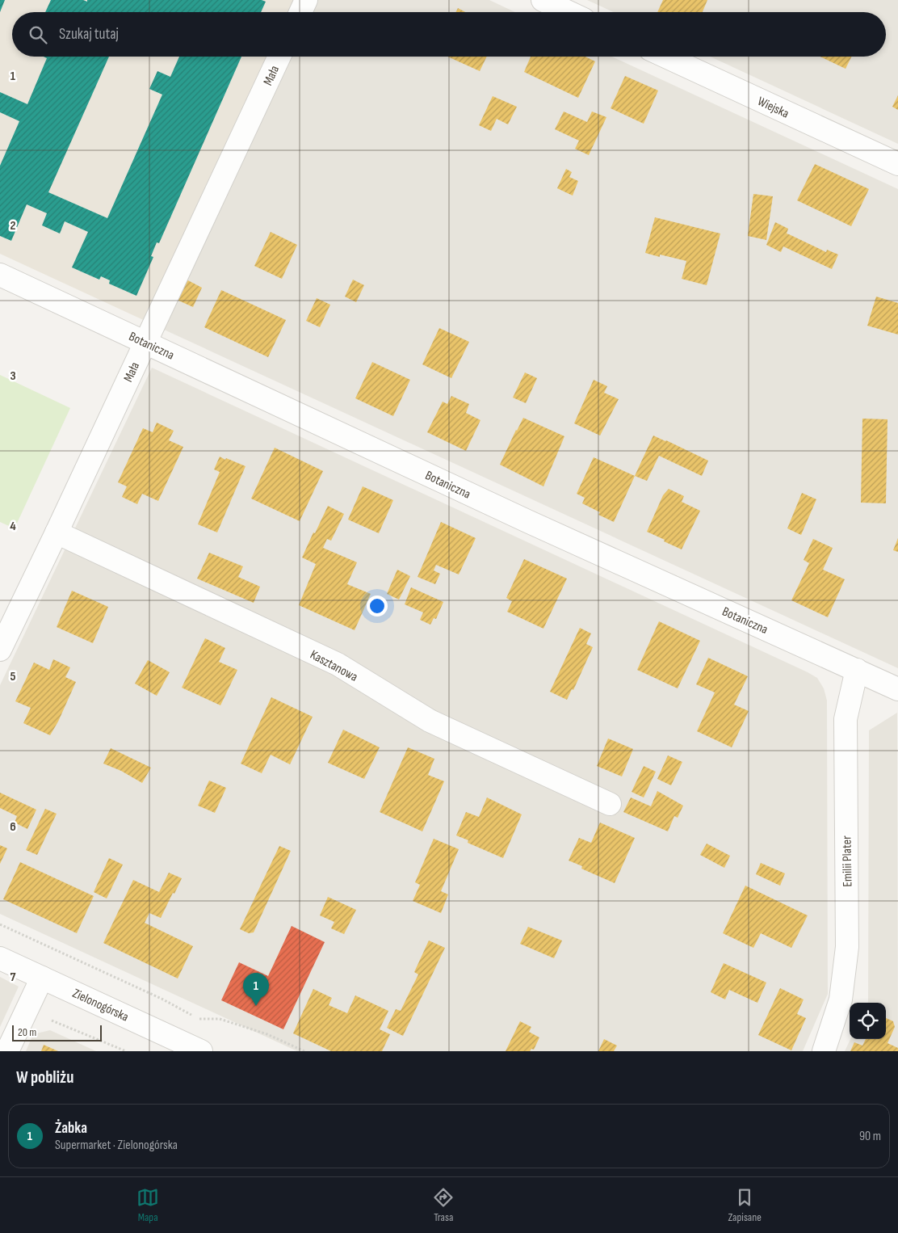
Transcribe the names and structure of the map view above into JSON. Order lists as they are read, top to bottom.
{
  "streets": {
    "street": [
      "Mała",
      "Wiejska",
      "Botaniczna",
      "Kasztanowa",
      "Emilii Plater",
      "Zielonogórska"
    ]
  },
  "crossings": [
    ["Mała", "Botaniczna"],
    ["Mała", "Kasztanowa"],
    ["Botaniczna", "Emilii Plater"]
  ],
  "scale_bar": "20 m",
  "page": {
    "search": "Szukaj tutaj",
    "pins": "1",
    "scale": "20 m",
    "heading": "W pobliżu",
    "list": [
      {
        "mark": "1",
        "name": "Żabka",
        "note": "Supermarket · Zielonogórska",
        "value": "90 m"
      }
    ],
    "nav": ["Mapa", "Trasa", "Zapisane"]
  },
  "grid": {
    "rows": [
      "1",
      "2",
      "3",
      "4",
      "5",
      "6",
      "7"
    ]
  }
}
